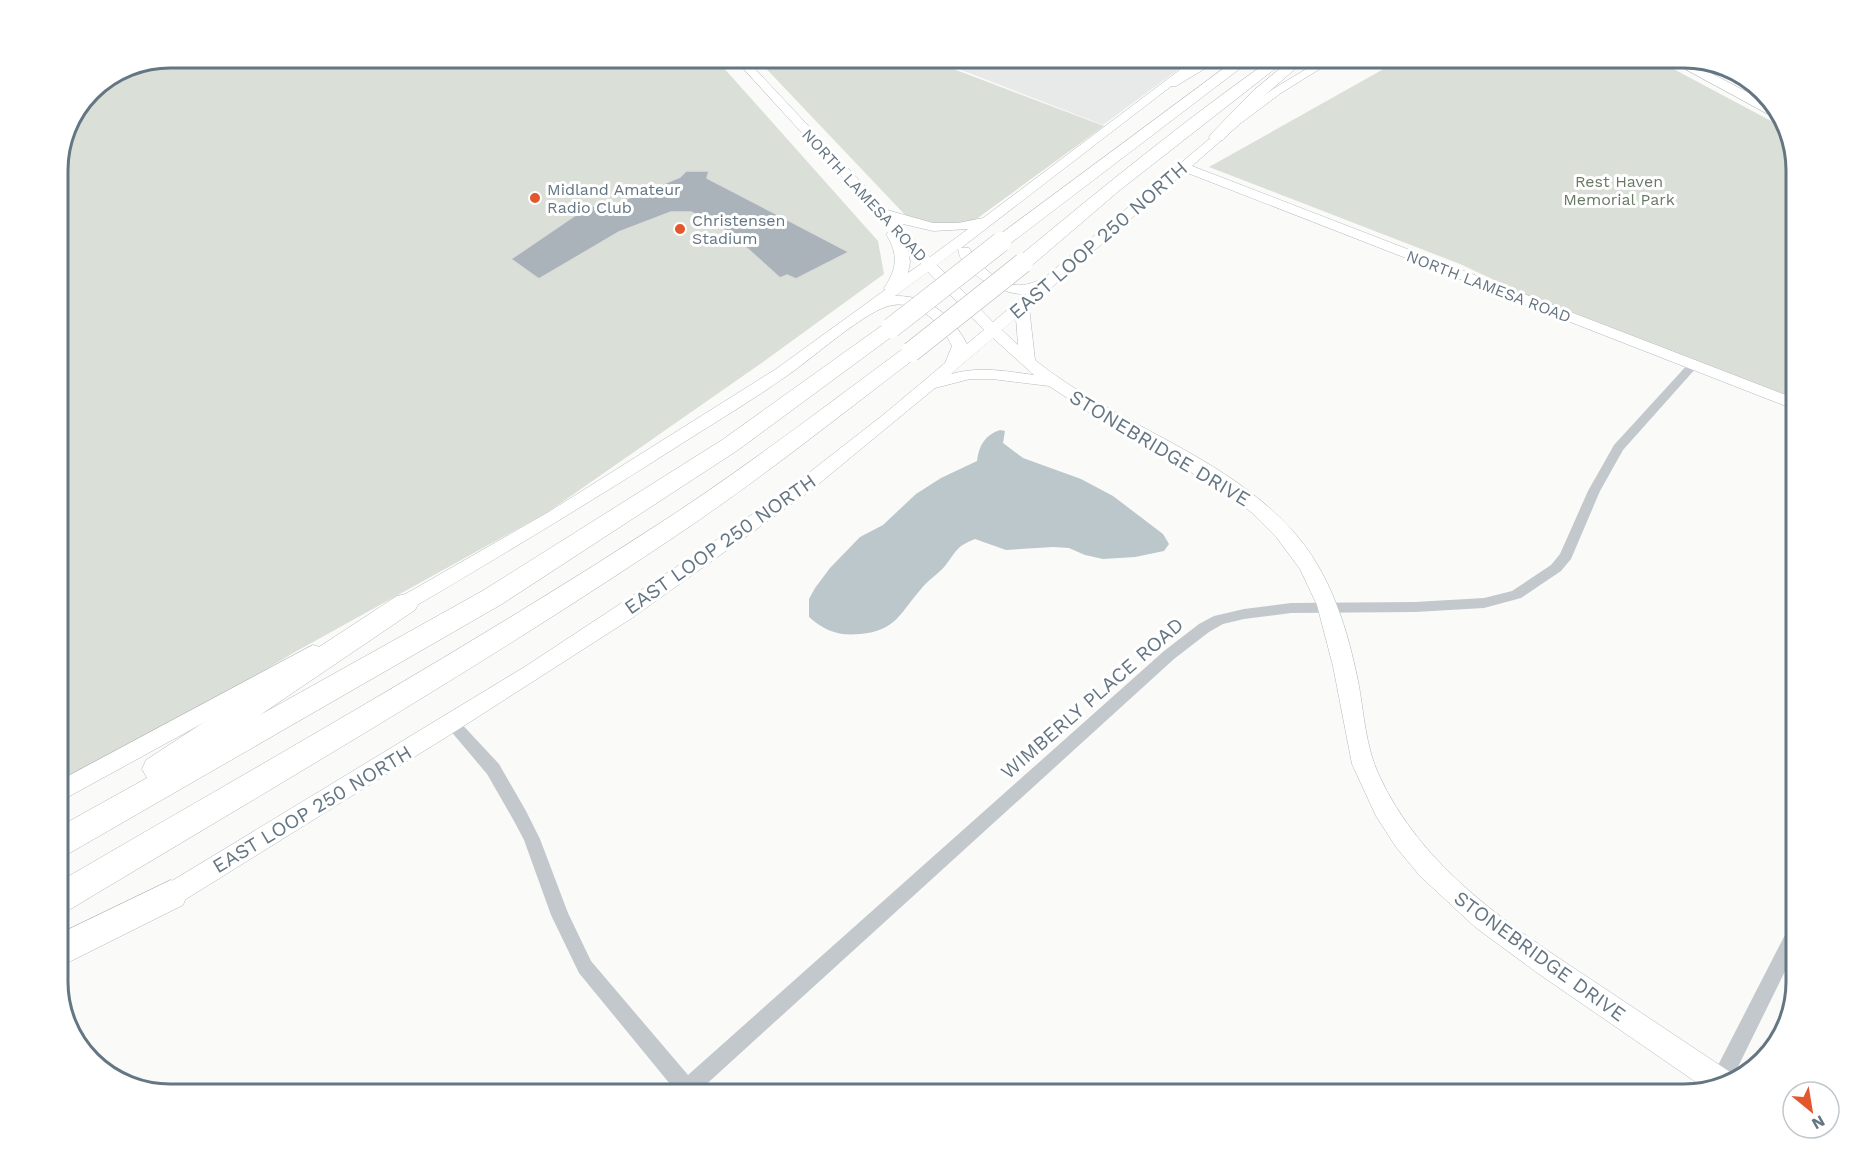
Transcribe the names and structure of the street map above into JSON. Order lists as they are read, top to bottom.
{
  "streets": {
    "main road": ["NORTH LAMESA ROAD", "EAST LOOP 250 NORTH", "STONEBRIDGE DRIVE"],
    "street": ["WIMBERLY PLACE ROAD"]
  },
  "crossings": [
    ["NORTH LAMESA ROAD", "EAST LOOP 250 NORTH"],
    ["NORTH LAMESA ROAD", "STONEBRIDGE DRIVE"],
    ["NORTH LAMESA ROAD", "WIMBERLY PLACE ROAD"],
    ["EAST LOOP 250 NORTH", "STONEBRIDGE DRIVE"],
    ["STONEBRIDGE DRIVE", "WIMBERLY PLACE ROAD"]
  ],
  "parks": ["Rest Haven Memorial Park"],
  "places": ["Midland Amateur Radio Club", "Christensen Stadium"],
  "north": "bottom right"
}
